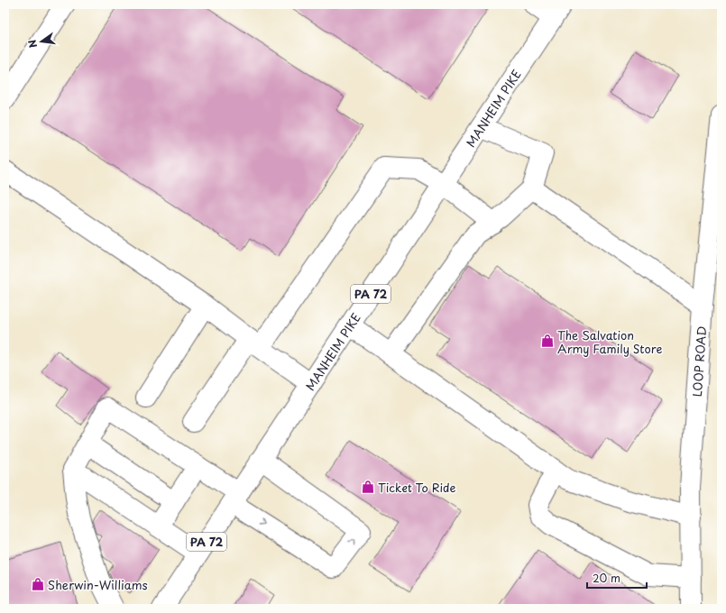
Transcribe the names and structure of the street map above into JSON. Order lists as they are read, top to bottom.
{
  "streets": {
    "main road": ["MANHEIM PIKE", "PA 72", "LOOP ROAD"]
  },
  "places": {
    "shop": ["The Salvation Army Family Store", "Ticket To Ride", "Sherwin-Williams"]
  },
  "scale_bar": "20 m",
  "north": "left"
}
